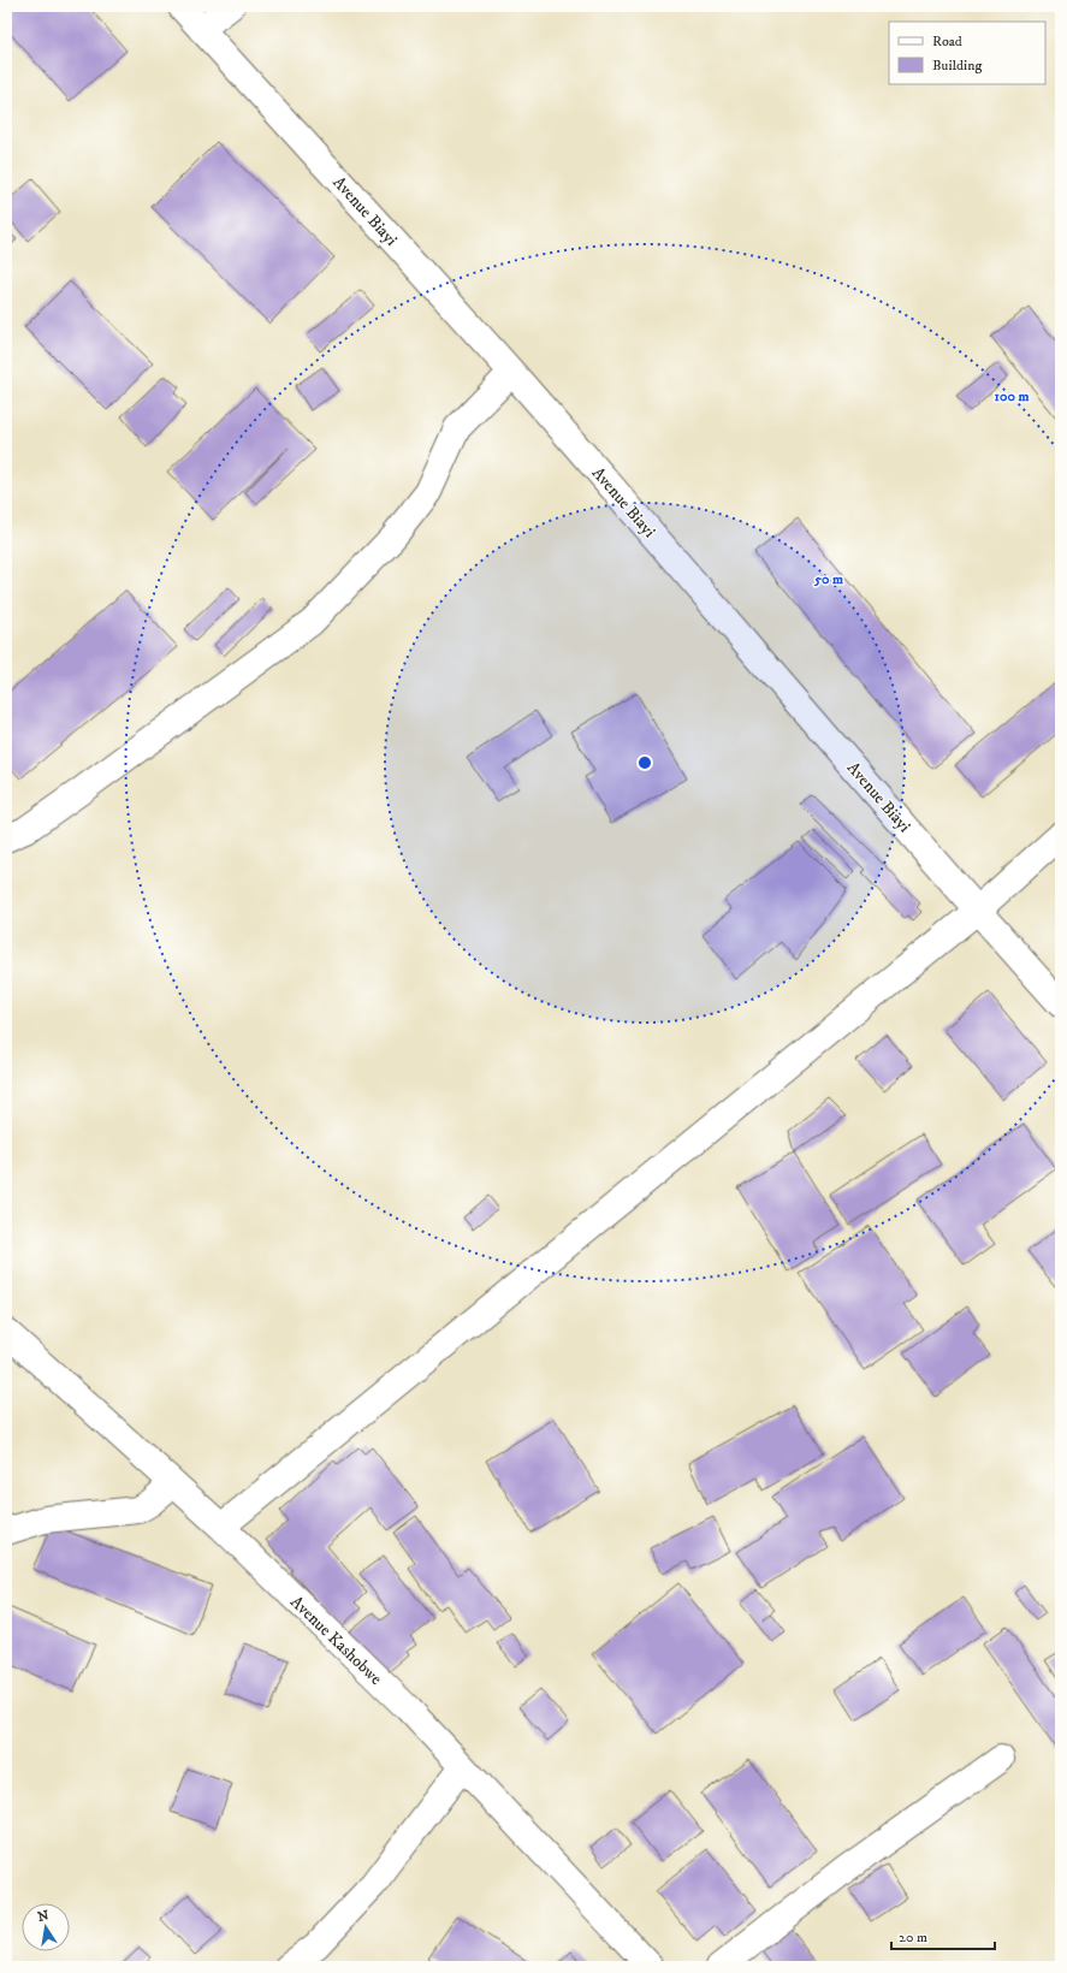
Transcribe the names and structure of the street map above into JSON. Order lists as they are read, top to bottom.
{
  "streets": {
    "street": ["Avenue Biayi", "Avenue Kashobwe"]
  },
  "legend": ["Road", "Building"],
  "scale_bar": "20 m",
  "north": "top",
  "rings": ["100 m", "50 m"]
}
